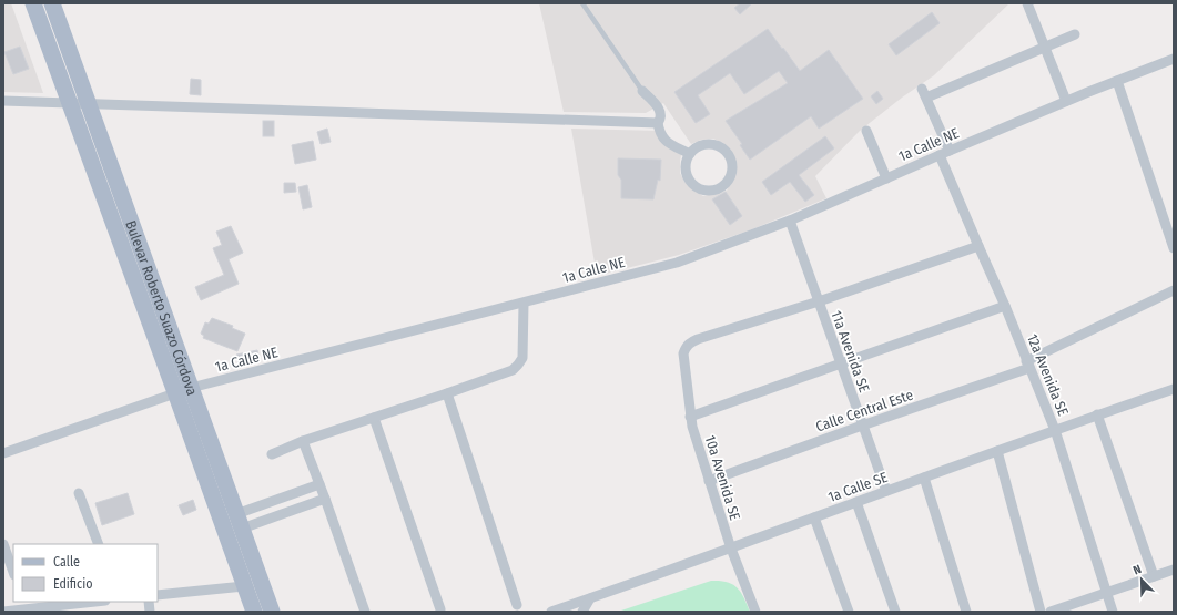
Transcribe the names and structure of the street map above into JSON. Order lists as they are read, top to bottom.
{
  "streets": {
    "main road": ["Bulevar Roberto Suazo Córdova"],
    "street": [
      "1a Calle NE",
      "11a Avenida SE",
      "12a Avenida SE",
      "Calle Central Este",
      "10a Avenida SE",
      "1a Calle SE"
    ]
  },
  "crossings": [
    ["1a Calle NE", "Bulevar Roberto Suazo Córdova"],
    ["1a Calle NE", "11a Avenida SE"],
    ["1a Calle NE", "12a Avenida SE"],
    ["11a Avenida SE", "Calle Central Este"],
    ["11a Avenida SE", "10a Avenida SE"],
    ["11a Avenida SE", "1a Calle SE"],
    ["12a Avenida SE", "Calle Central Este"],
    ["12a Avenida SE", "1a Calle SE"],
    ["Calle Central Este", "10a Avenida SE"],
    ["10a Avenida SE", "1a Calle SE"]
  ],
  "legend": ["Calle", "Edificio"],
  "north": "top left"
}
